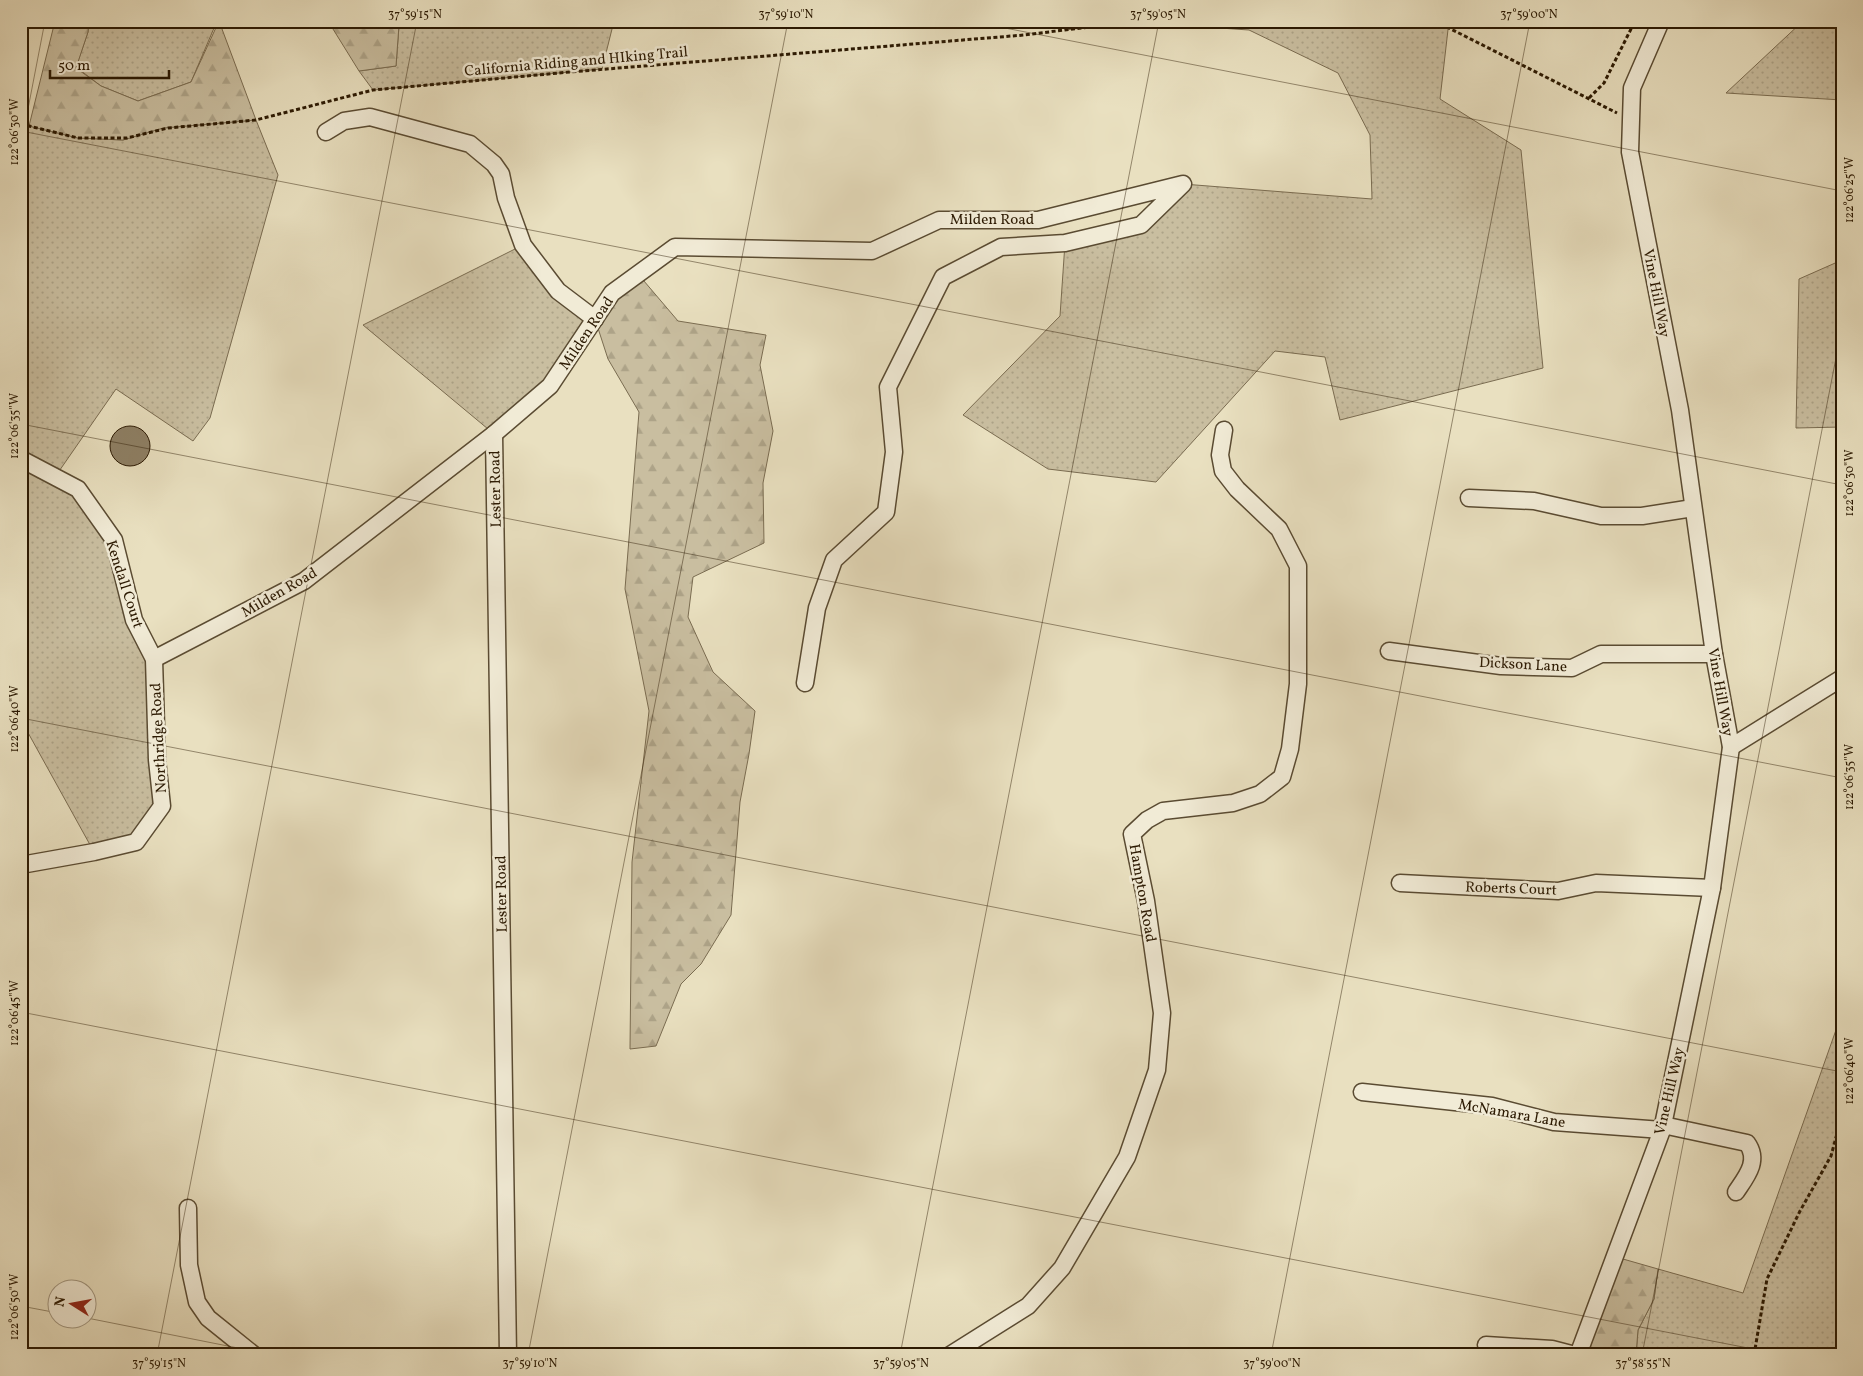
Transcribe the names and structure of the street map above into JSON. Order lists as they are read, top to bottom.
{
  "streets": {
    "street": [
      "Milden Road",
      "Vine Hill Way",
      "Lester Road",
      "Kendall Court",
      "Dickson Lane",
      "Northridge Road",
      "Roberts Court",
      "Hampton Road",
      "McNamara Lane"
    ],
    "path": ["California Riding and HIking Trail"]
  },
  "crossings": [
    ["Milden Road", "Lester Road"],
    ["Milden Road", "Kendall Court"],
    ["Milden Road", "Northridge Road"],
    ["Vine Hill Way", "Dickson Lane"],
    ["Vine Hill Way", "Roberts Court"],
    ["Vine Hill Way", "McNamara Lane"],
    ["Kendall Court", "Northridge Road"]
  ],
  "scale_bar": "50 m",
  "north": "left",
  "coordinates": [
    "37°59'15\"N",
    "37°59'10\"N",
    "37°59'05\"N",
    "37°59'00\"N",
    "122°06'30\"W",
    "122°06'25\"W",
    "122°06'35\"W",
    "122°06'40\"W",
    "122°06'45\"W",
    "122°06'50\"W",
    "37°58'55\"N"
  ]
}
